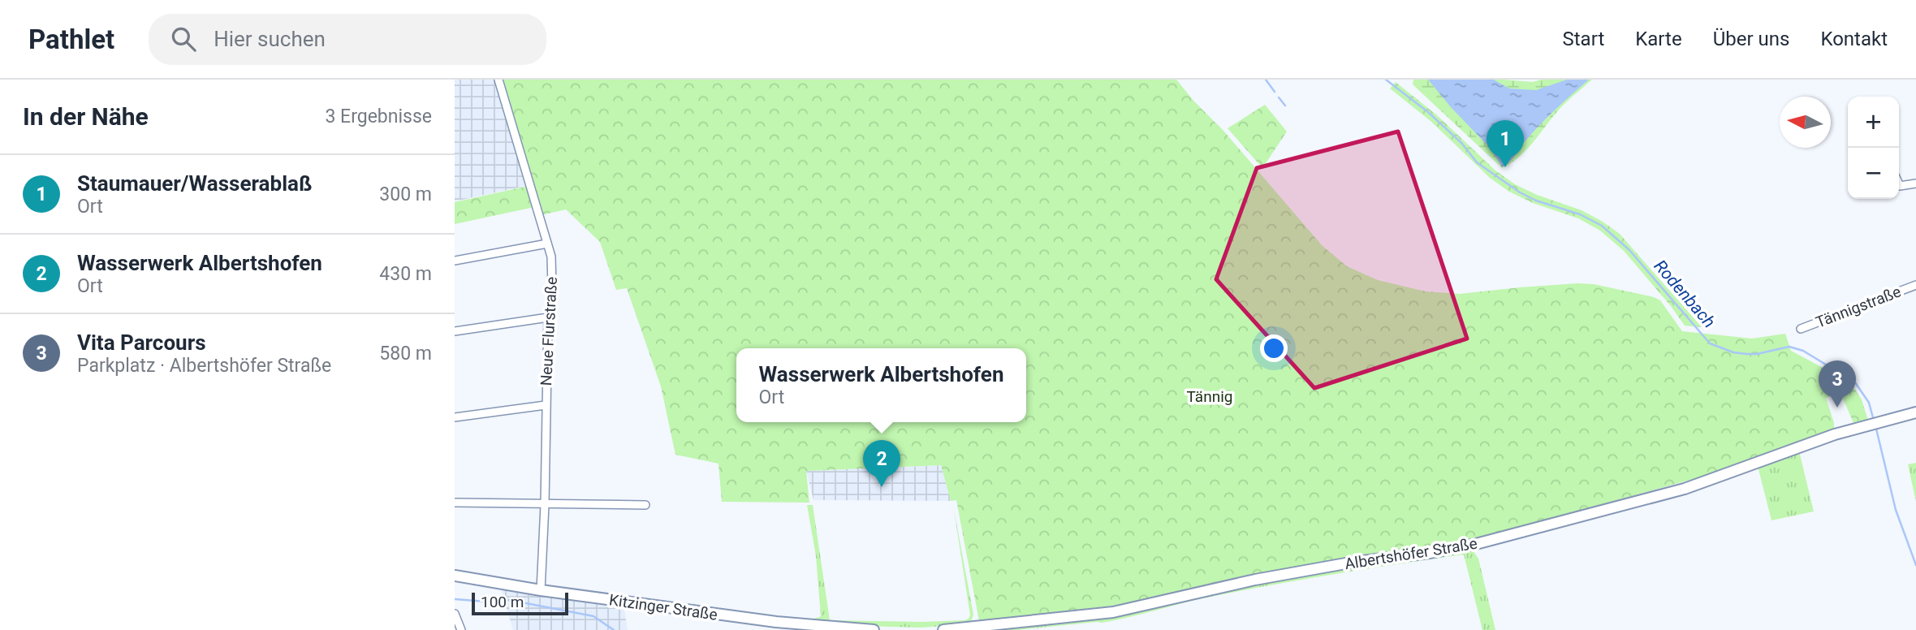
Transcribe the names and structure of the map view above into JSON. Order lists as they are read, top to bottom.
{
  "streets": {
    "street": [
      "Tännigstraße",
      "Neue Flurstraße",
      "Albertshöfer Straße",
      "Kitzinger Straße"
    ]
  },
  "crossings": [
    ["Neue Flurstraße", "Kitzinger Straße"]
  ],
  "water": ["Rodenbach"],
  "parks": ["Tännig"],
  "scale_bar": "100 m",
  "north": "left",
  "page": {
    "header": "Pathlet",
    "search": "Hier suchen",
    "nav": [
      "Start",
      "Karte",
      "Über uns",
      "Kontakt"
    ],
    "heading": ["In der Nähe", "3 Ergebnisse"],
    "map_buttons": ["+", "−"],
    "pins": ["1", "3", "2"],
    "list": [
      {
        "mark": "1",
        "name": "Staumauer/Wasserablaß",
        "note": "Ort",
        "value": "300 m"
      },
      {
        "mark": "2",
        "name": "Wasserwerk Albertshofen",
        "note": "Ort",
        "value": "430 m"
      },
      {
        "mark": "3",
        "name": "Vita Parcours",
        "note": "Parkplatz · Albertshöfer Straße",
        "value": "580 m"
      }
    ],
    "popup": ["Wasserwerk Albertshofen", "Ort"],
    "scale": "100 m"
  }
}
